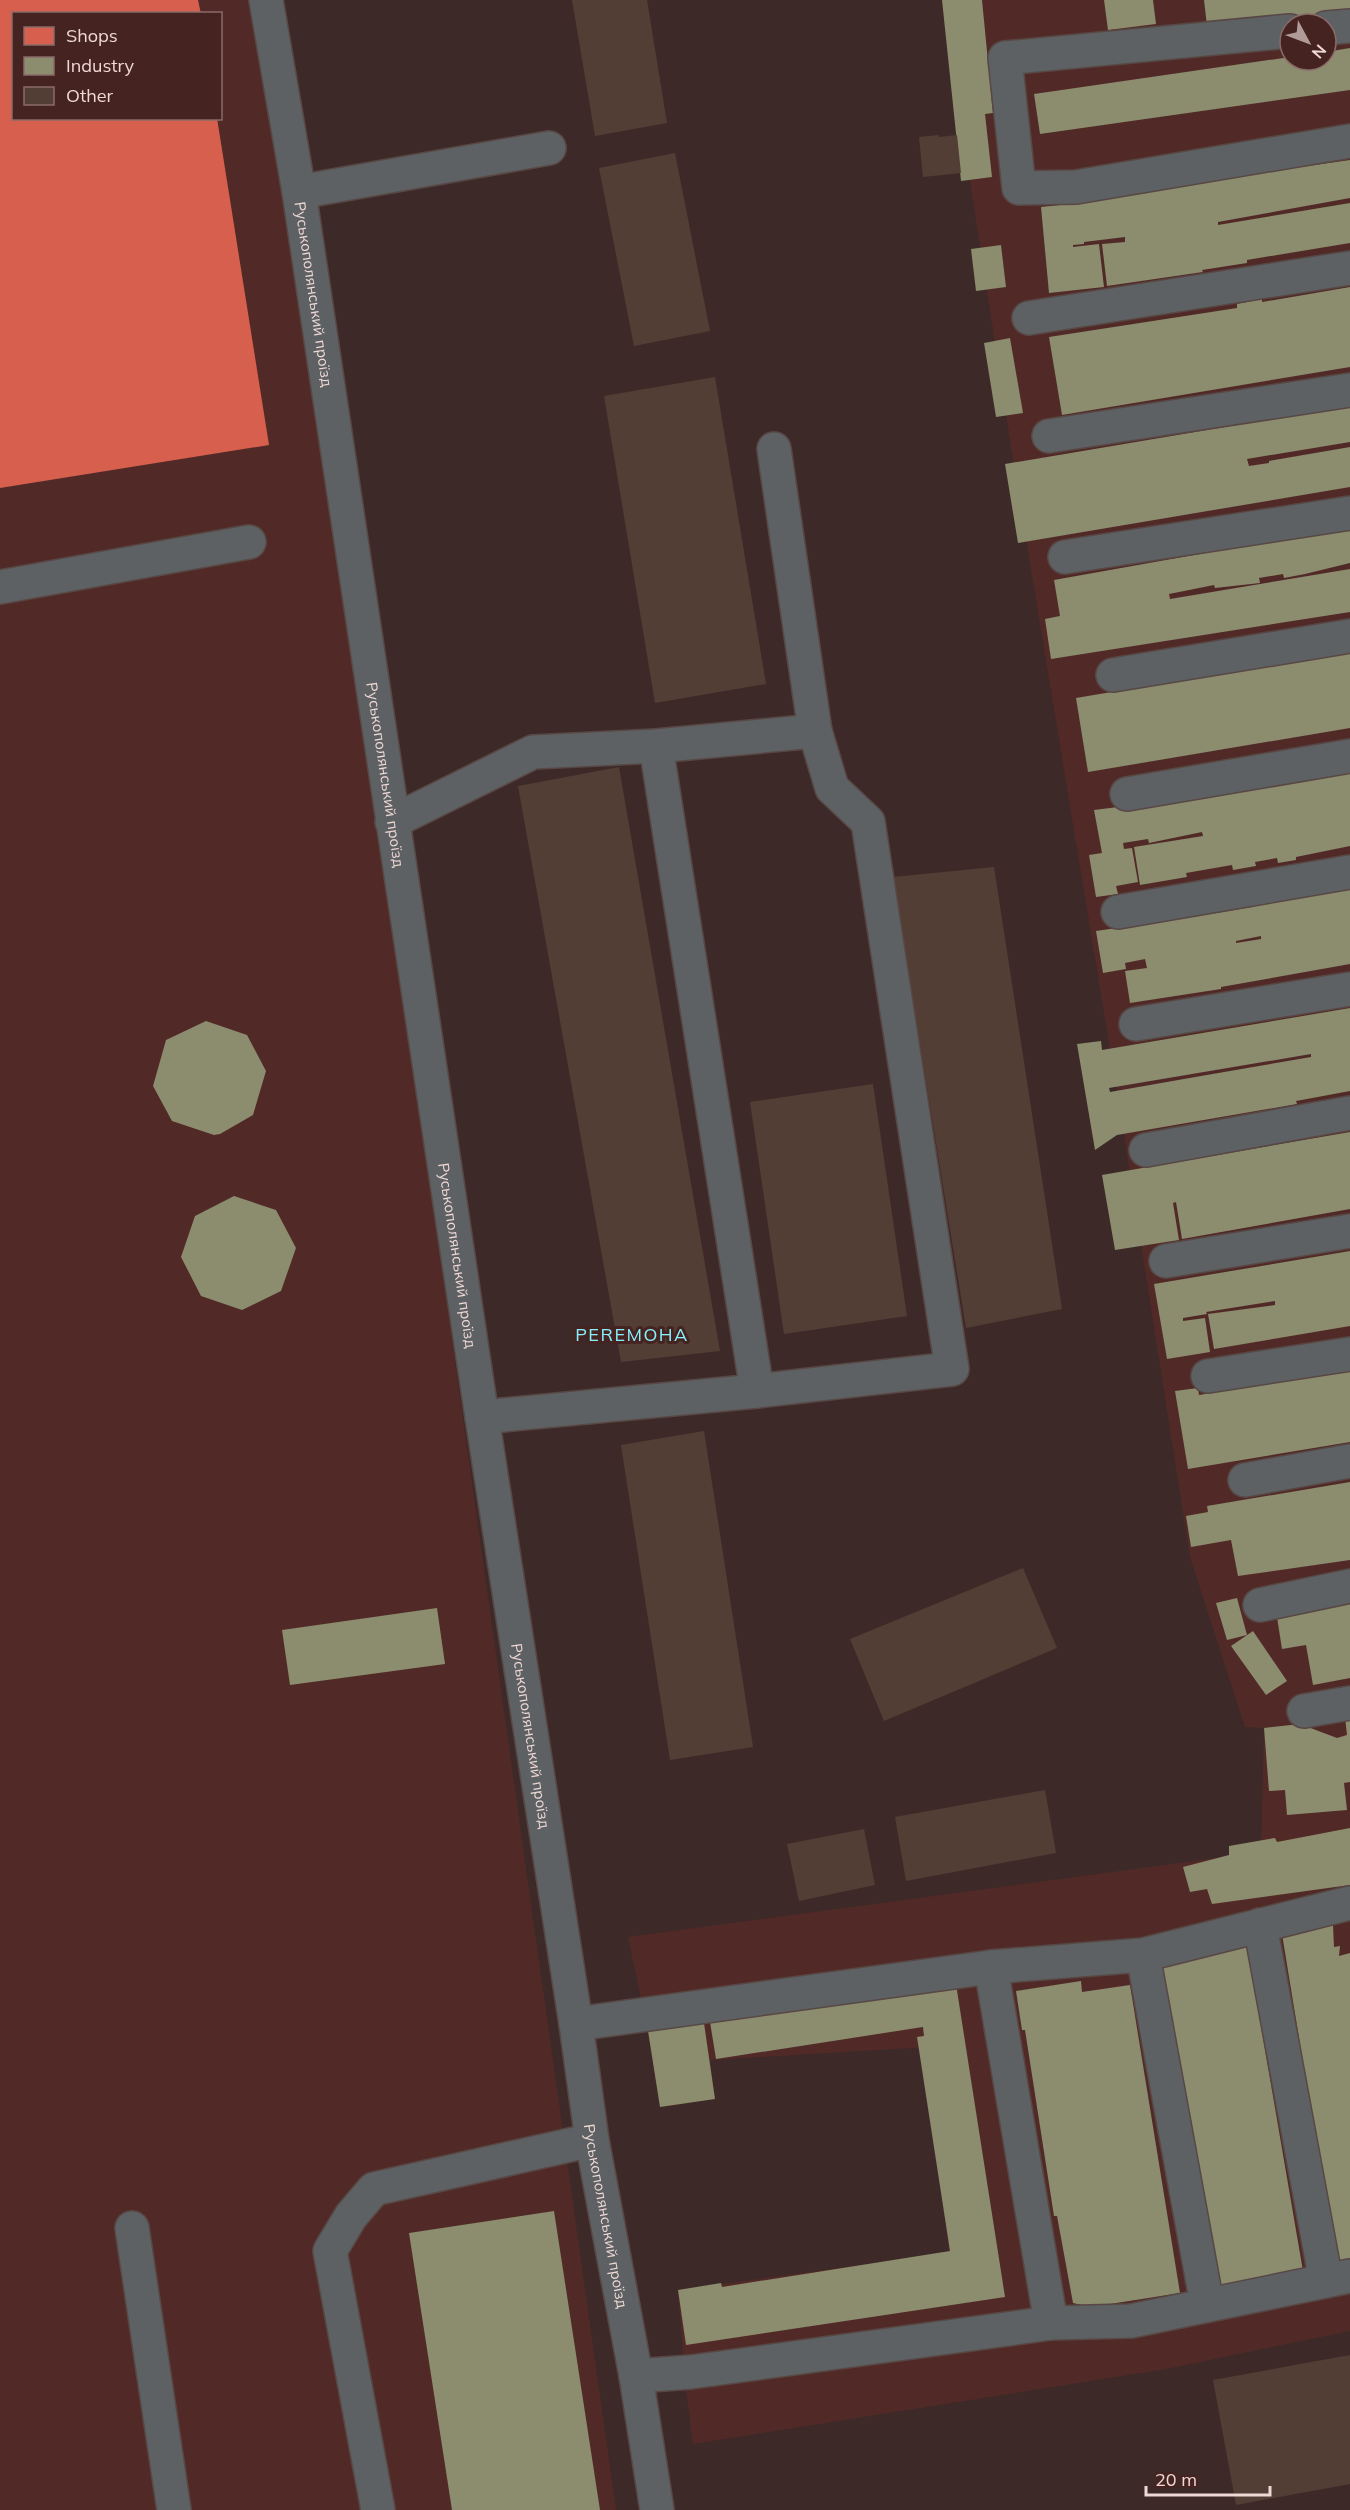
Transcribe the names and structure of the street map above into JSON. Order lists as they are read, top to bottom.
{
  "streets": {
    "street": ["Руськополянський проїзд"]
  },
  "districts": ["PEREMOHA"],
  "legend": ["Shops", "Industry", "Other"],
  "scale_bar": "20 m",
  "north": "bottom right"
}
